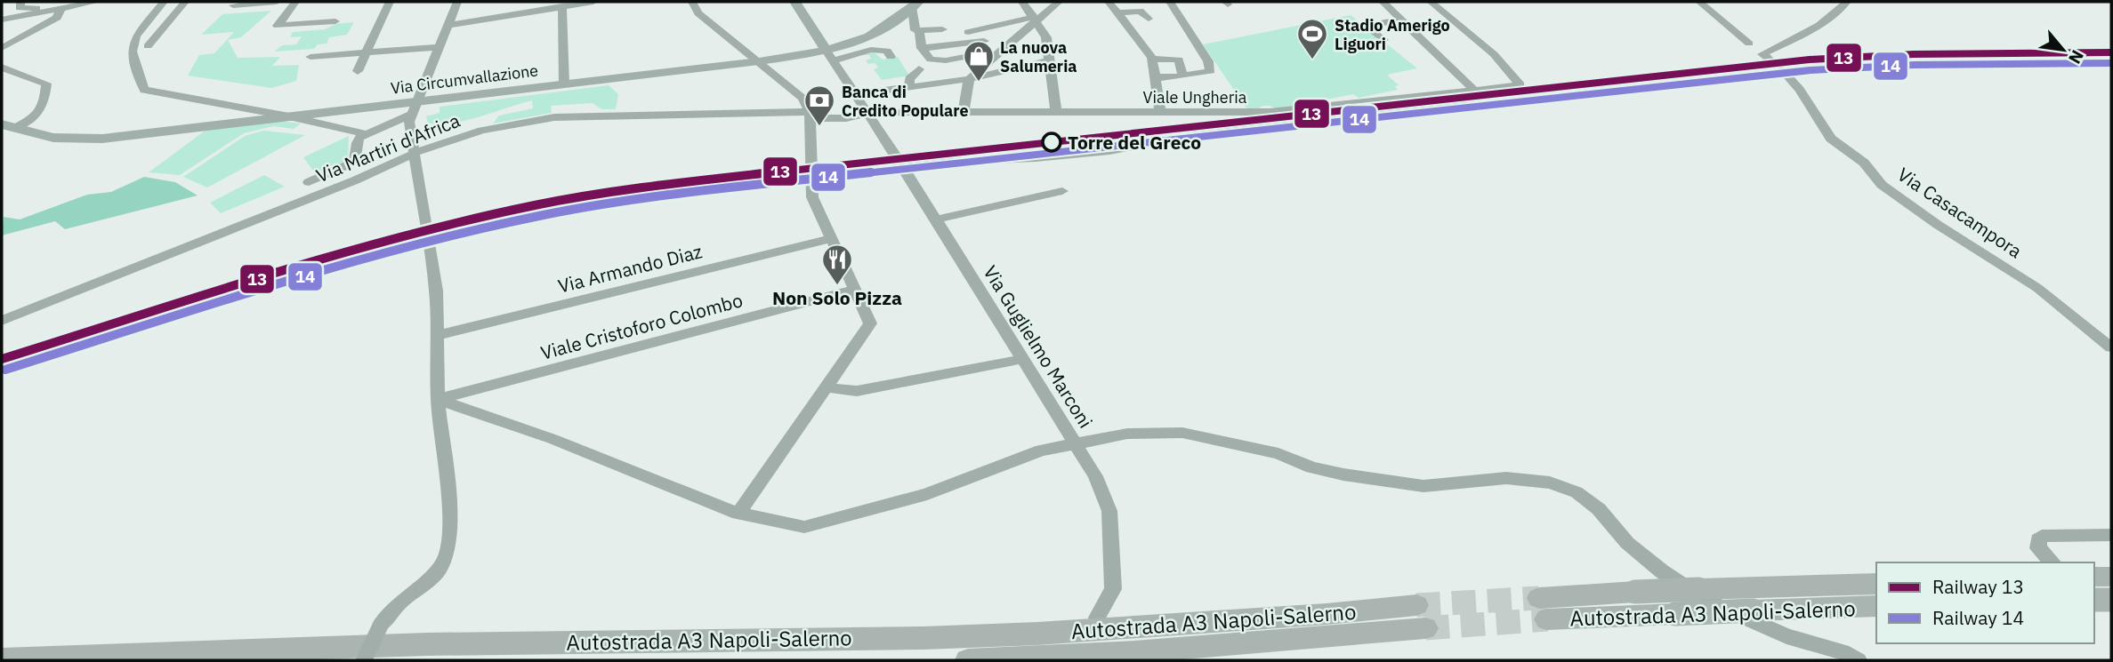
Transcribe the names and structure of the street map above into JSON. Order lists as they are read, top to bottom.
{
  "streets": {
    "highway": ["Autostrada A3 Napoli-Salerno"],
    "main road": ["Via Circumvallazione"],
    "street": [
      "Viale Ungheria",
      "Via Martiri d'Africa",
      "Via Casacampora",
      "Via Armando Diaz",
      "Viale Cristoforo Colombo",
      "Via Guglielmo Marconi"
    ]
  },
  "crossings": [
    ["Via Circumvallazione", "Via Guglielmo Marconi"],
    ["Viale Ungheria", "Via Martiri d'Africa"],
    ["Viale Ungheria", "Via Guglielmo Marconi"],
    ["Via Martiri d'Africa", "Via Guglielmo Marconi"]
  ],
  "places": {
    "sports": ["Stadio Amerigo Liguori"],
    "shop": ["La nuova Salumeria"],
    "bank": ["Banca di Credito Populare"],
    "other": ["Torre del Greco"],
    "restaurant": ["Non Solo Pizza"]
  },
  "lines": ["rail line 13", "rail line 14"],
  "legend": ["Railway 13", "Railway 14"],
  "north": "bottom right"
}
